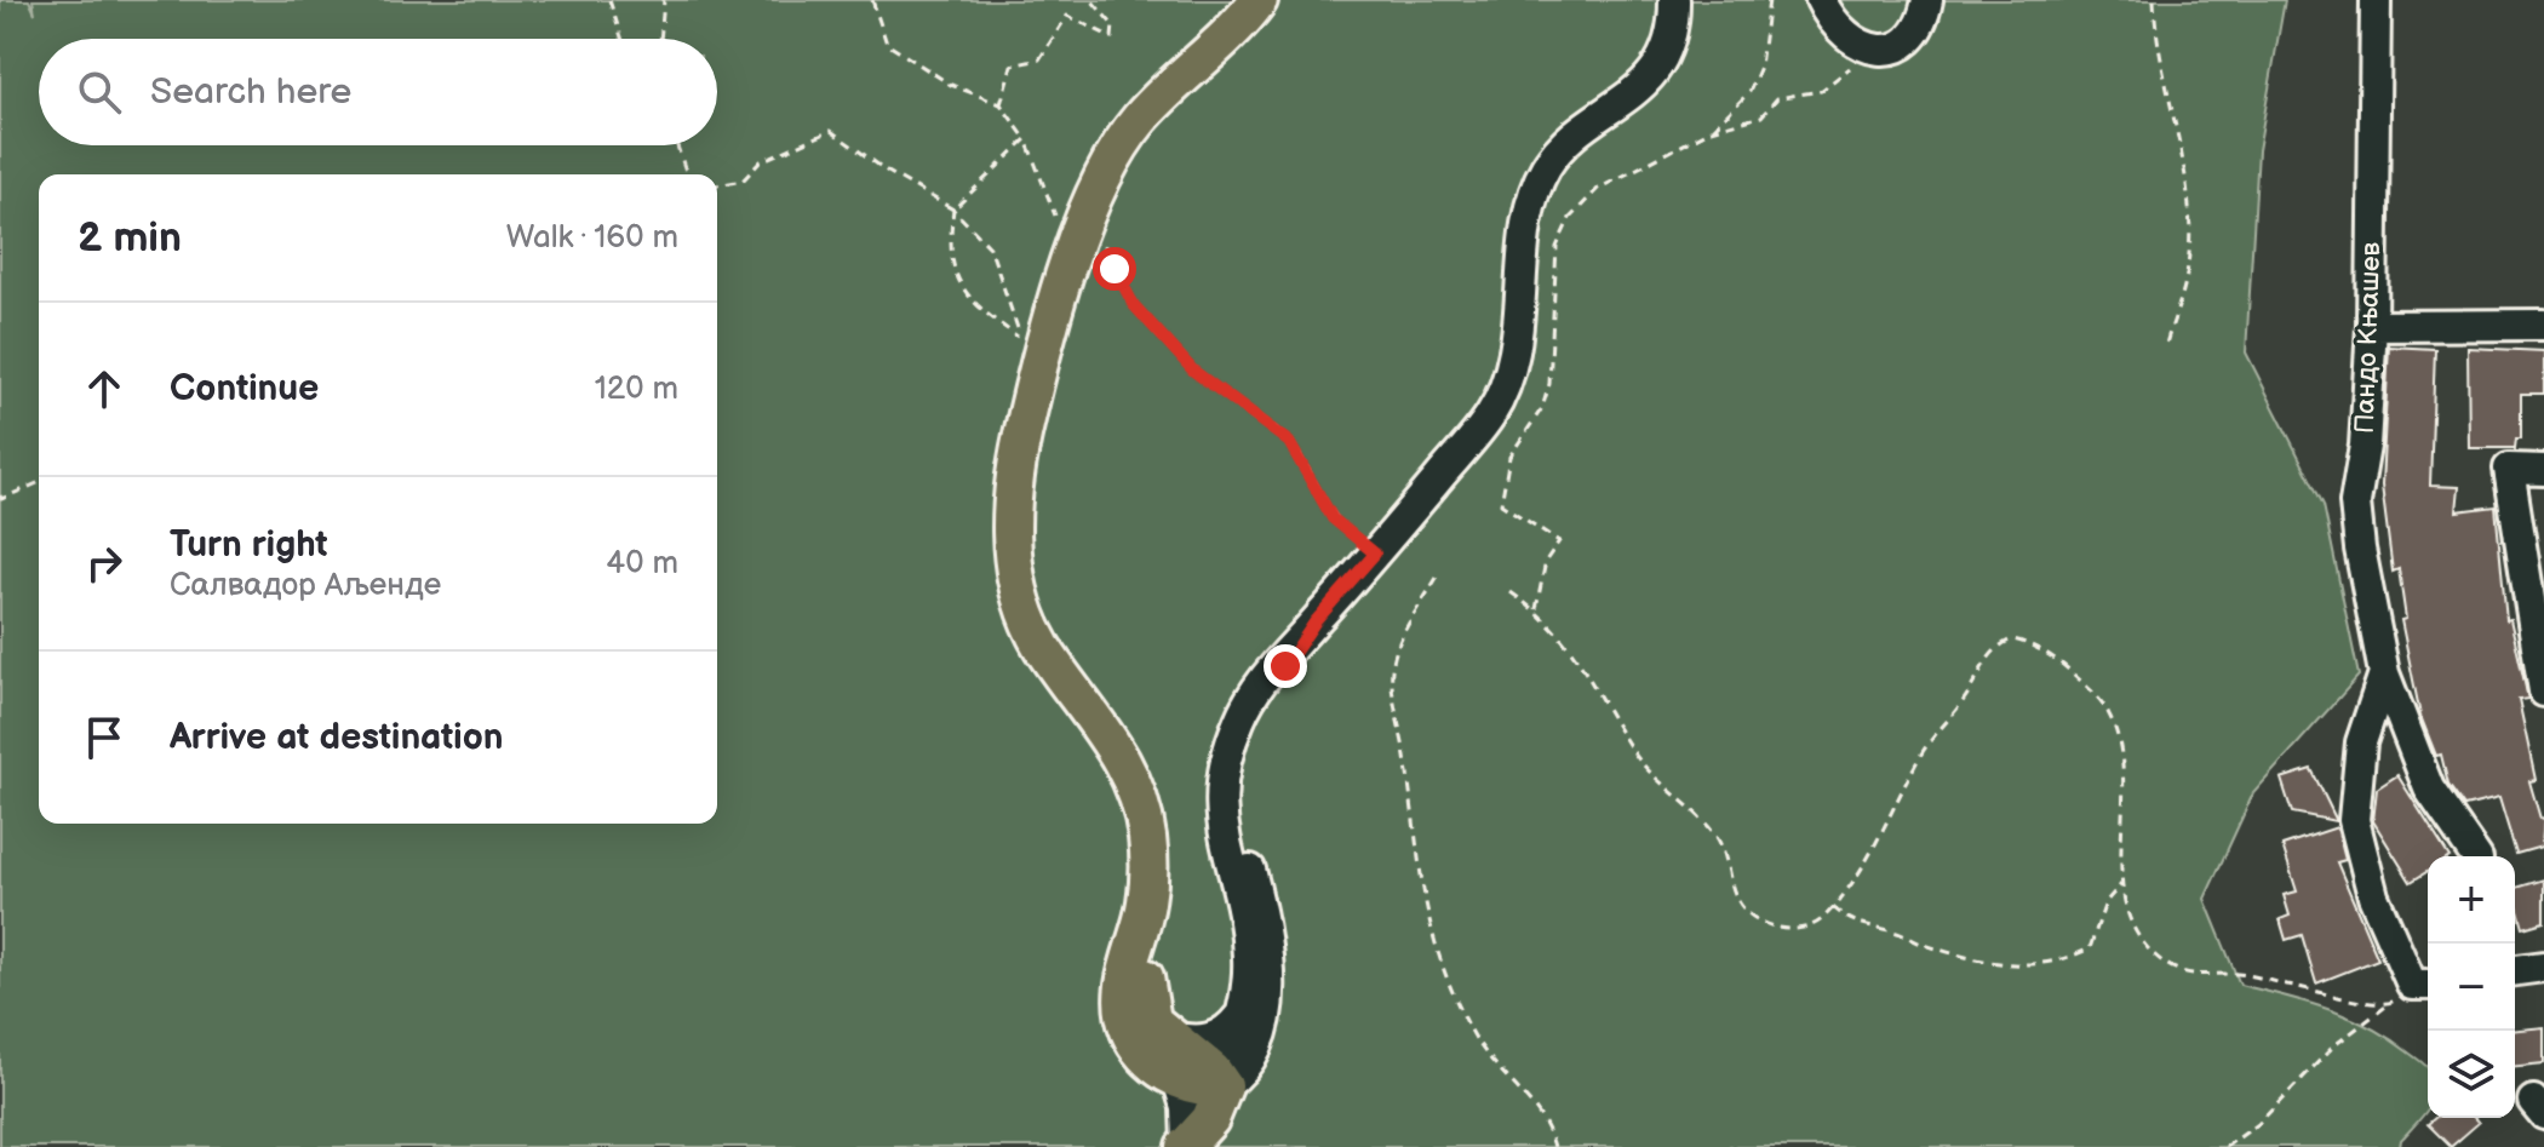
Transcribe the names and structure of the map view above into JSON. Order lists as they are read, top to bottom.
{
  "streets": {
    "street": ["Пандо Књашев"]
  },
  "page": {
    "search": "Search here",
    "heading": ["2 min", "Walk · 160 m"],
    "list": [
      ["Continue", "120 m"],
      ["Turn right", "Салвадор Аљенде", "40 m"],
      "Arrive at destination"
    ],
    "map_buttons": ["+", "−"]
  }
}
